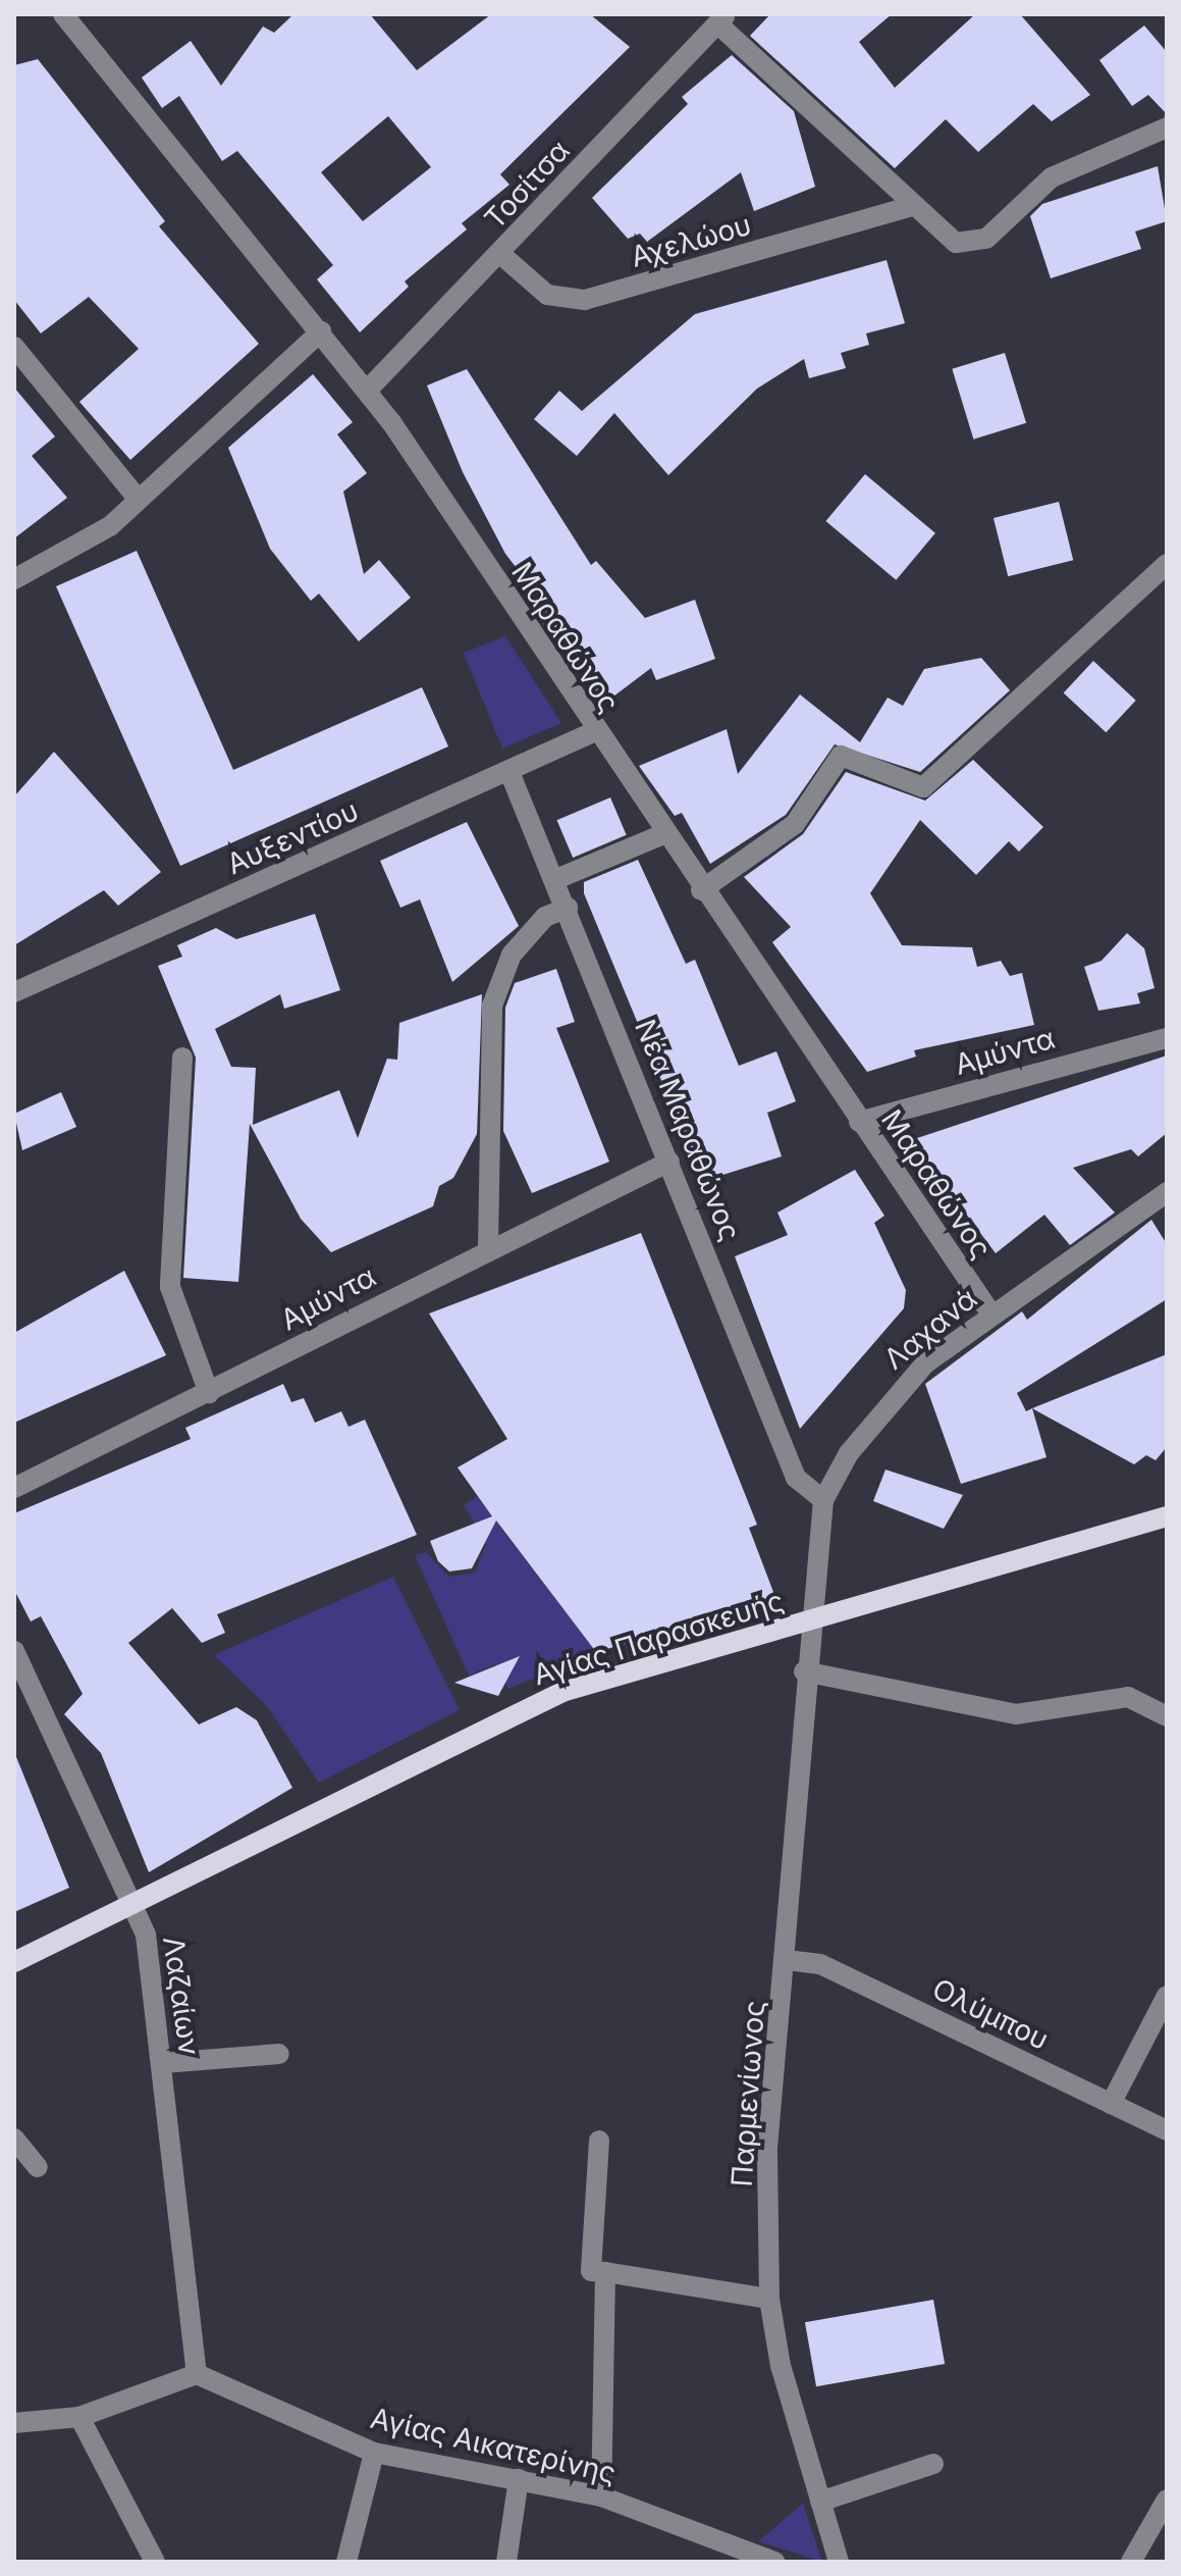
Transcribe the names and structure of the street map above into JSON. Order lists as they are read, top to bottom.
{
  "streets": {
    "main road": ["Αγίας Παρασκευής"],
    "street": [
      "Τοσίτσα",
      "Αχελώου",
      "Μαραθώνος",
      "Αυξεντίου",
      "Αμύντα",
      "Νέα Μαραθώνος",
      "Λαχανά",
      "Λαζαίων",
      "Ολύμπου",
      "Παρμενίωνος",
      "Αγίας Αικατερίνης"
    ]
  },
  "crossings": [
    ["Τοσίτσα", "Αχελώου"],
    ["Τοσίτσα", "Μαραθώνος"],
    ["Μαραθώνος", "Αυξεντίου"],
    ["Μαραθώνος", "Αμύντα"],
    ["Μαραθώνος", "Λαχανά"],
    ["Αυξεντίου", "Νέα Μαραθώνος"],
    ["Αμύντα", "Νέα Μαραθώνος"],
    ["Νέα Μαραθώνος", "Λαχανά"],
    ["Λαχανά", "Αγίας Παρασκευής"],
    ["Λαχανά", "Παρμενίωνος"],
    ["Αγίας Παρασκευής", "Λαζαίων"],
    ["Αγίας Παρασκευής", "Παρμενίωνος"],
    ["Λαζαίων", "Αγίας Αικατερίνης"],
    ["Ολύμπου", "Παρμενίωνος"]
  ]
}
